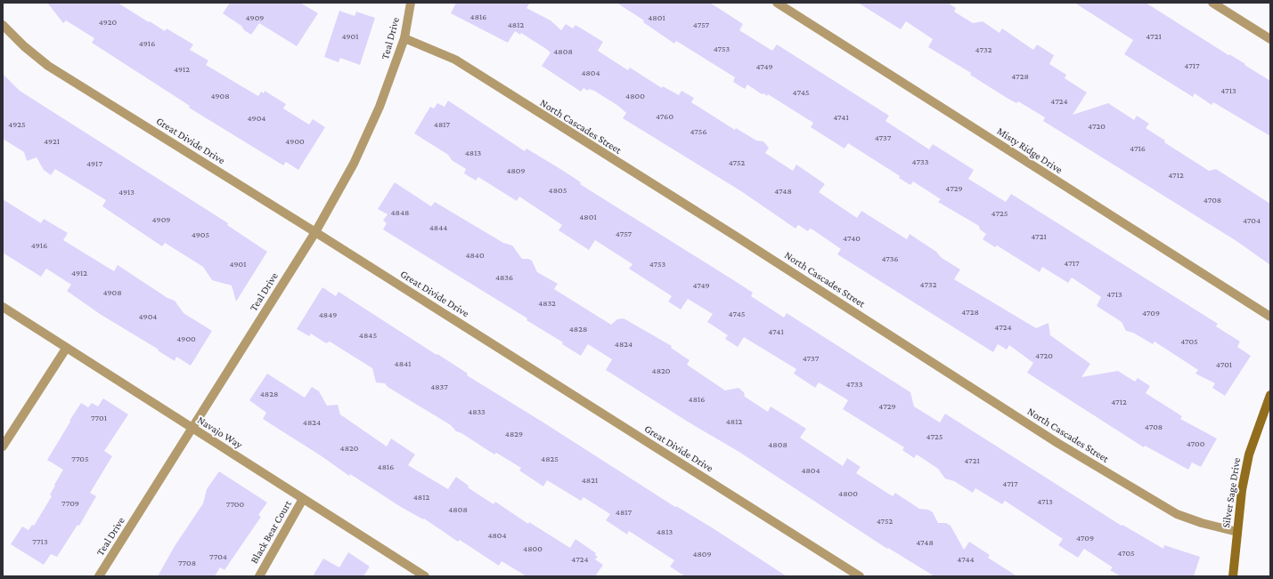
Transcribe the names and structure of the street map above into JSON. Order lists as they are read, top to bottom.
{
  "streets": {
    "street": [
      "Teal Drive",
      "North Cascades Street",
      "Great Divide Drive",
      "Misty Ridge Drive",
      "Navajo Way",
      "Silver Sage Drive",
      "Black Bear Court"
    ]
  },
  "crossings": [
    ["Teal Drive", "North Cascades Street"],
    ["Teal Drive", "Great Divide Drive"],
    ["Teal Drive", "Navajo Way"],
    ["North Cascades Street", "Silver Sage Drive"],
    ["Navajo Way", "Black Bear Court"]
  ],
  "house_numbers": [
    "4816",
    "4909",
    "4801",
    "4920",
    "4812",
    "4757",
    "4901",
    "4721",
    "4916",
    "4753",
    "4732",
    "4808",
    "4717",
    "4749",
    "4912",
    "4804",
    "4728",
    "4713",
    "4745",
    "4908",
    "4800",
    "4724",
    "4760",
    "4741",
    "4904",
    "4925",
    "4817",
    "4720",
    "4756",
    "4737",
    "4921",
    "4900",
    "4716",
    "4813",
    "4733",
    "4752",
    "4917",
    "4809",
    "4712",
    "4729",
    "4805",
    "4748",
    "4913",
    "4708",
    "4848",
    "4725",
    "4801",
    "4909",
    "4704",
    "4844",
    "4757",
    "4905",
    "4721",
    "4740",
    "4916",
    "4840",
    "4736",
    "4717",
    "4901",
    "4753",
    "4912",
    "4836",
    "4732",
    "4749",
    "4908",
    "4713",
    "4832",
    "4728",
    "4709",
    "4745",
    "4849",
    "4904",
    "4724",
    "4828",
    "4741",
    "4845",
    "4900",
    "4705",
    "4824",
    "4720",
    "4737",
    "4841",
    "4701",
    "4820",
    "4733",
    "4837",
    "4828",
    "4816",
    "4712",
    "4729",
    "4833",
    "7701",
    "4812",
    "4824",
    "4708",
    "4829",
    "4725",
    "4700",
    "4808",
    "4820",
    "7705",
    "4825",
    "4721",
    "4816",
    "4804",
    "4821",
    "4717",
    "4800",
    "4812",
    "4713",
    "7709",
    "7700",
    "4808",
    "4817",
    "4752",
    "4813",
    "4804",
    "4709",
    "7713",
    "4748",
    "4800",
    "4705",
    "4809",
    "7704",
    "4724",
    "4744",
    "7708"
  ]
}
